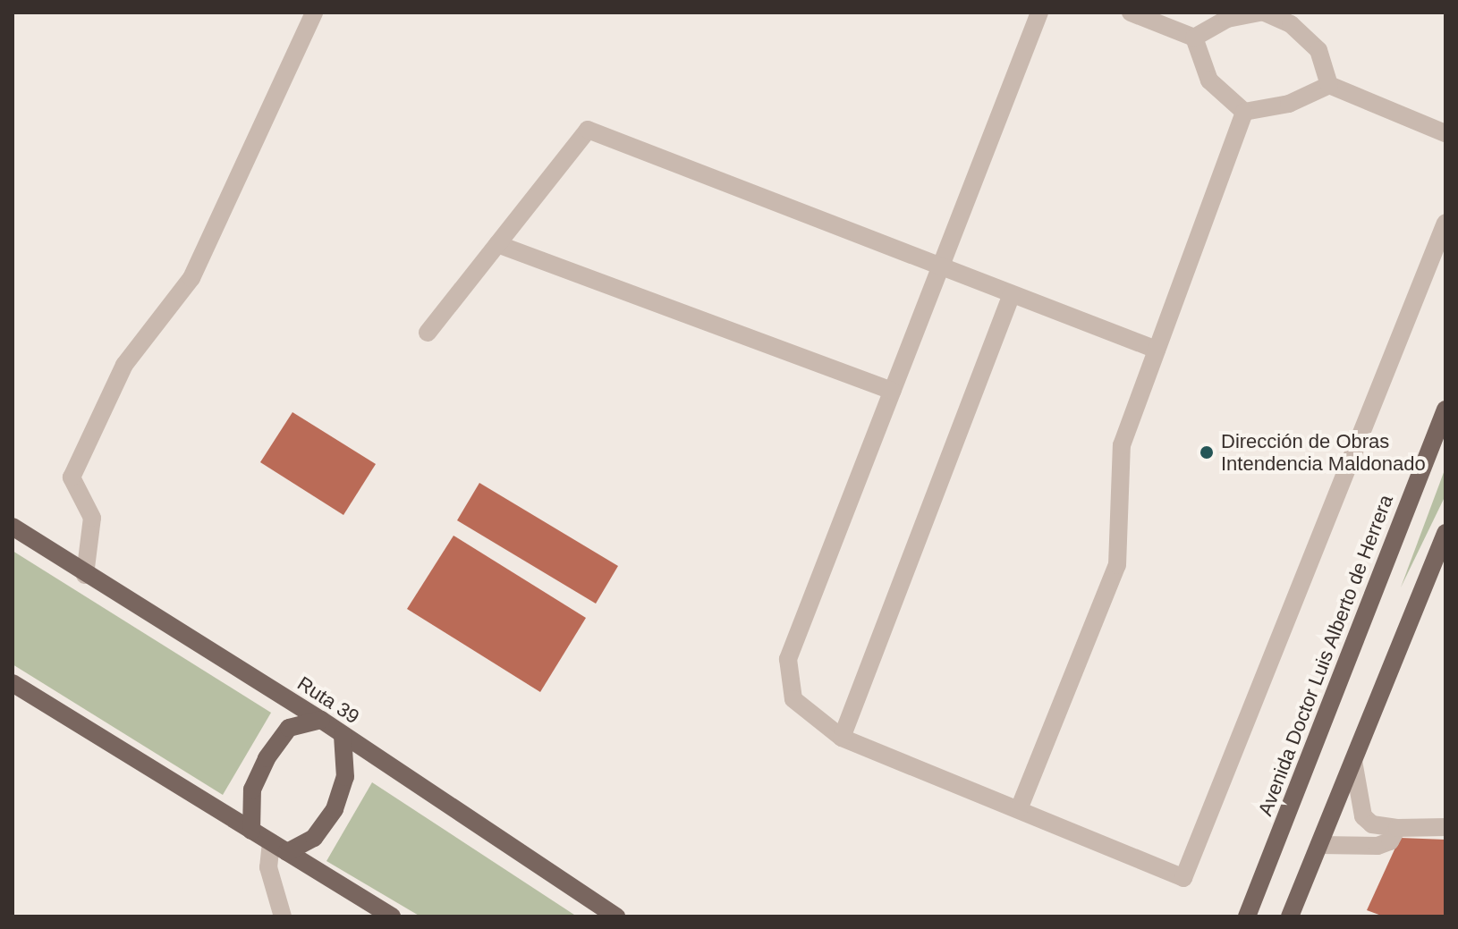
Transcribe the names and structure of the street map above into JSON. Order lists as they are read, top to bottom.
{
  "streets": {
    "main road": ["Avenida Doctor Luis Alberto de Herrera", "Ruta 39"]
  },
  "places": ["Dirección de Obras Intendencia Maldonado"]
}
